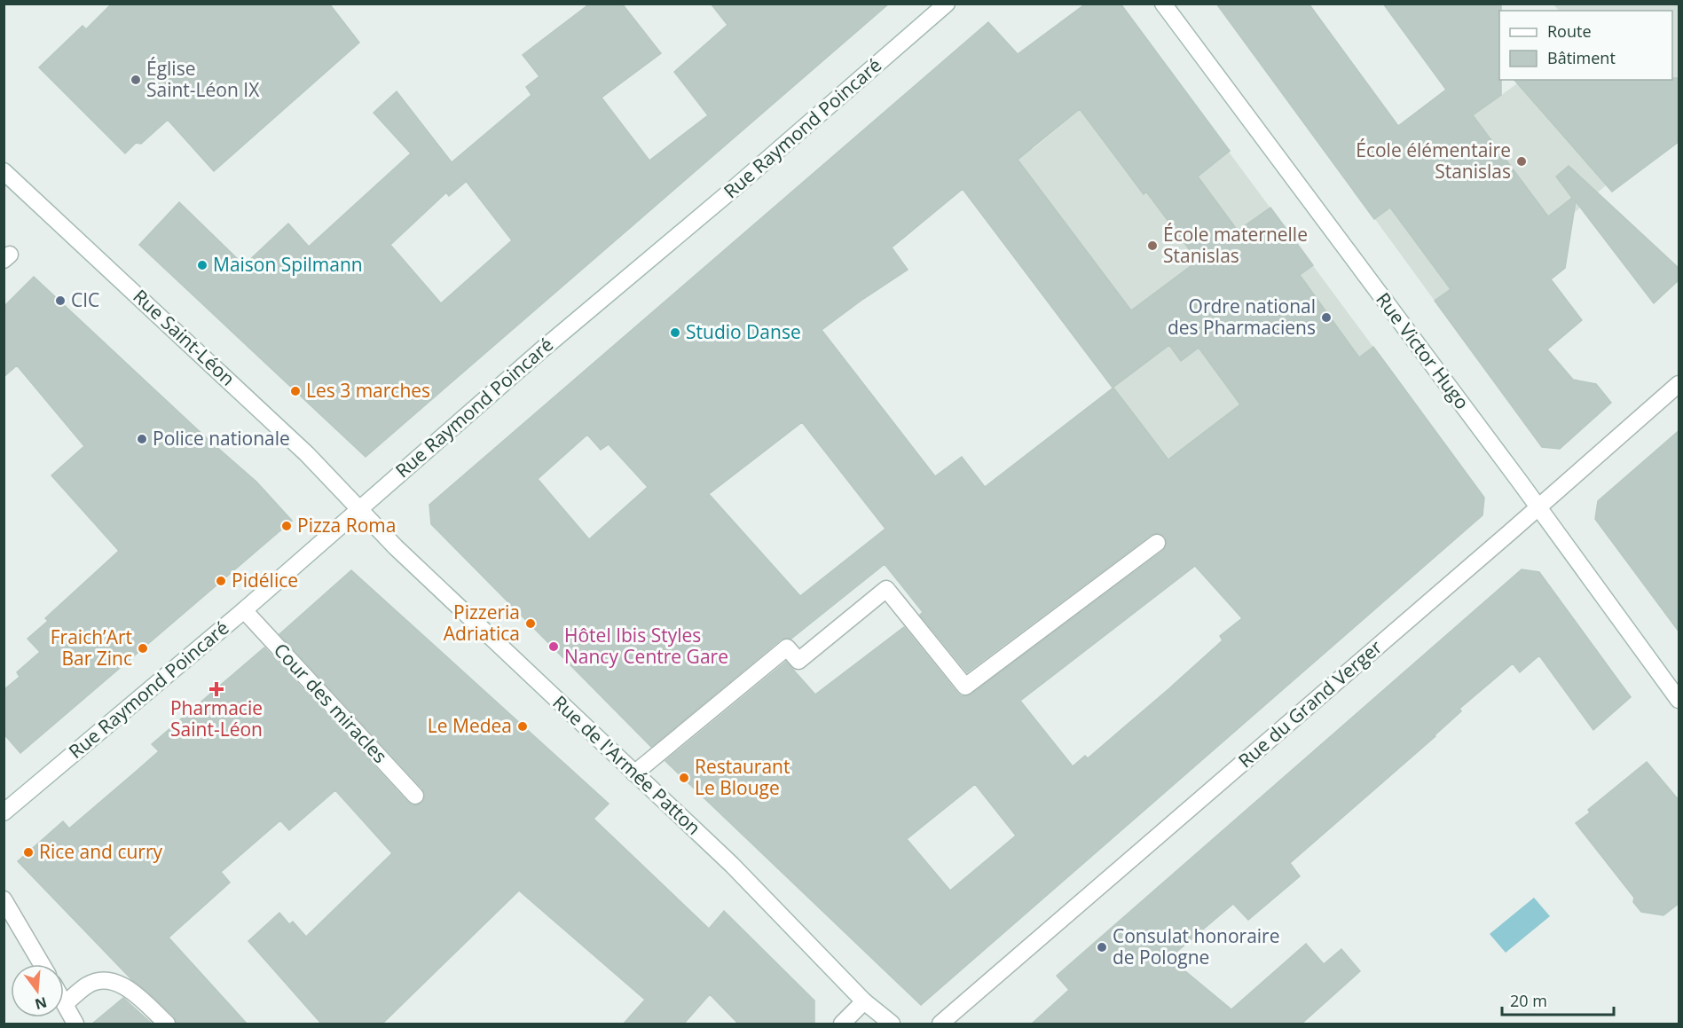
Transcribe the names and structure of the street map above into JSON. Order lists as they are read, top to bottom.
{
  "streets": {
    "main road": [
      "Rue Raymond Poincaré",
      "Rue Saint-Léon",
      "Rue Victor Hugo",
      "Cour des miracles",
      "Rue du Grand Verger",
      "Rue de l'Armée Patton"
    ]
  },
  "crossings": [
    ["Rue Raymond Poincaré", "Rue Saint-Léon"],
    ["Rue Raymond Poincaré", "Cour des miracles"],
    ["Rue Raymond Poincaré", "Rue de l'Armée Patton"],
    ["Rue Saint-Léon", "Rue de l'Armée Patton"],
    ["Rue Victor Hugo", "Rue du Grand Verger"]
  ],
  "places": {
    "other": [
      "Église Saint-Léon IX",
      "École élémentaire Stanislas",
      "École maternelle Stanislas",
      "Maison Spilmann",
      "CIC",
      "Ordre national des Pharmaciens",
      "Studio Danse",
      "Les 3 marches",
      "Police nationale",
      "Pizza Roma",
      "Pidélice",
      "Pizzeria Adriatica",
      "Hôtel Ibis Styles Nancy Centre Gare",
      "Fraich’Art Bar Zinc",
      "Le Medea",
      "Restaurant Le Blouge",
      "Rice and curry",
      "Consulat honoraire de Pologne"
    ],
    "health": ["Pharmacie Saint-Léon"]
  },
  "legend": ["Route", "Bâtiment"],
  "scale_bar": "20 m",
  "north": "bottom"
}
